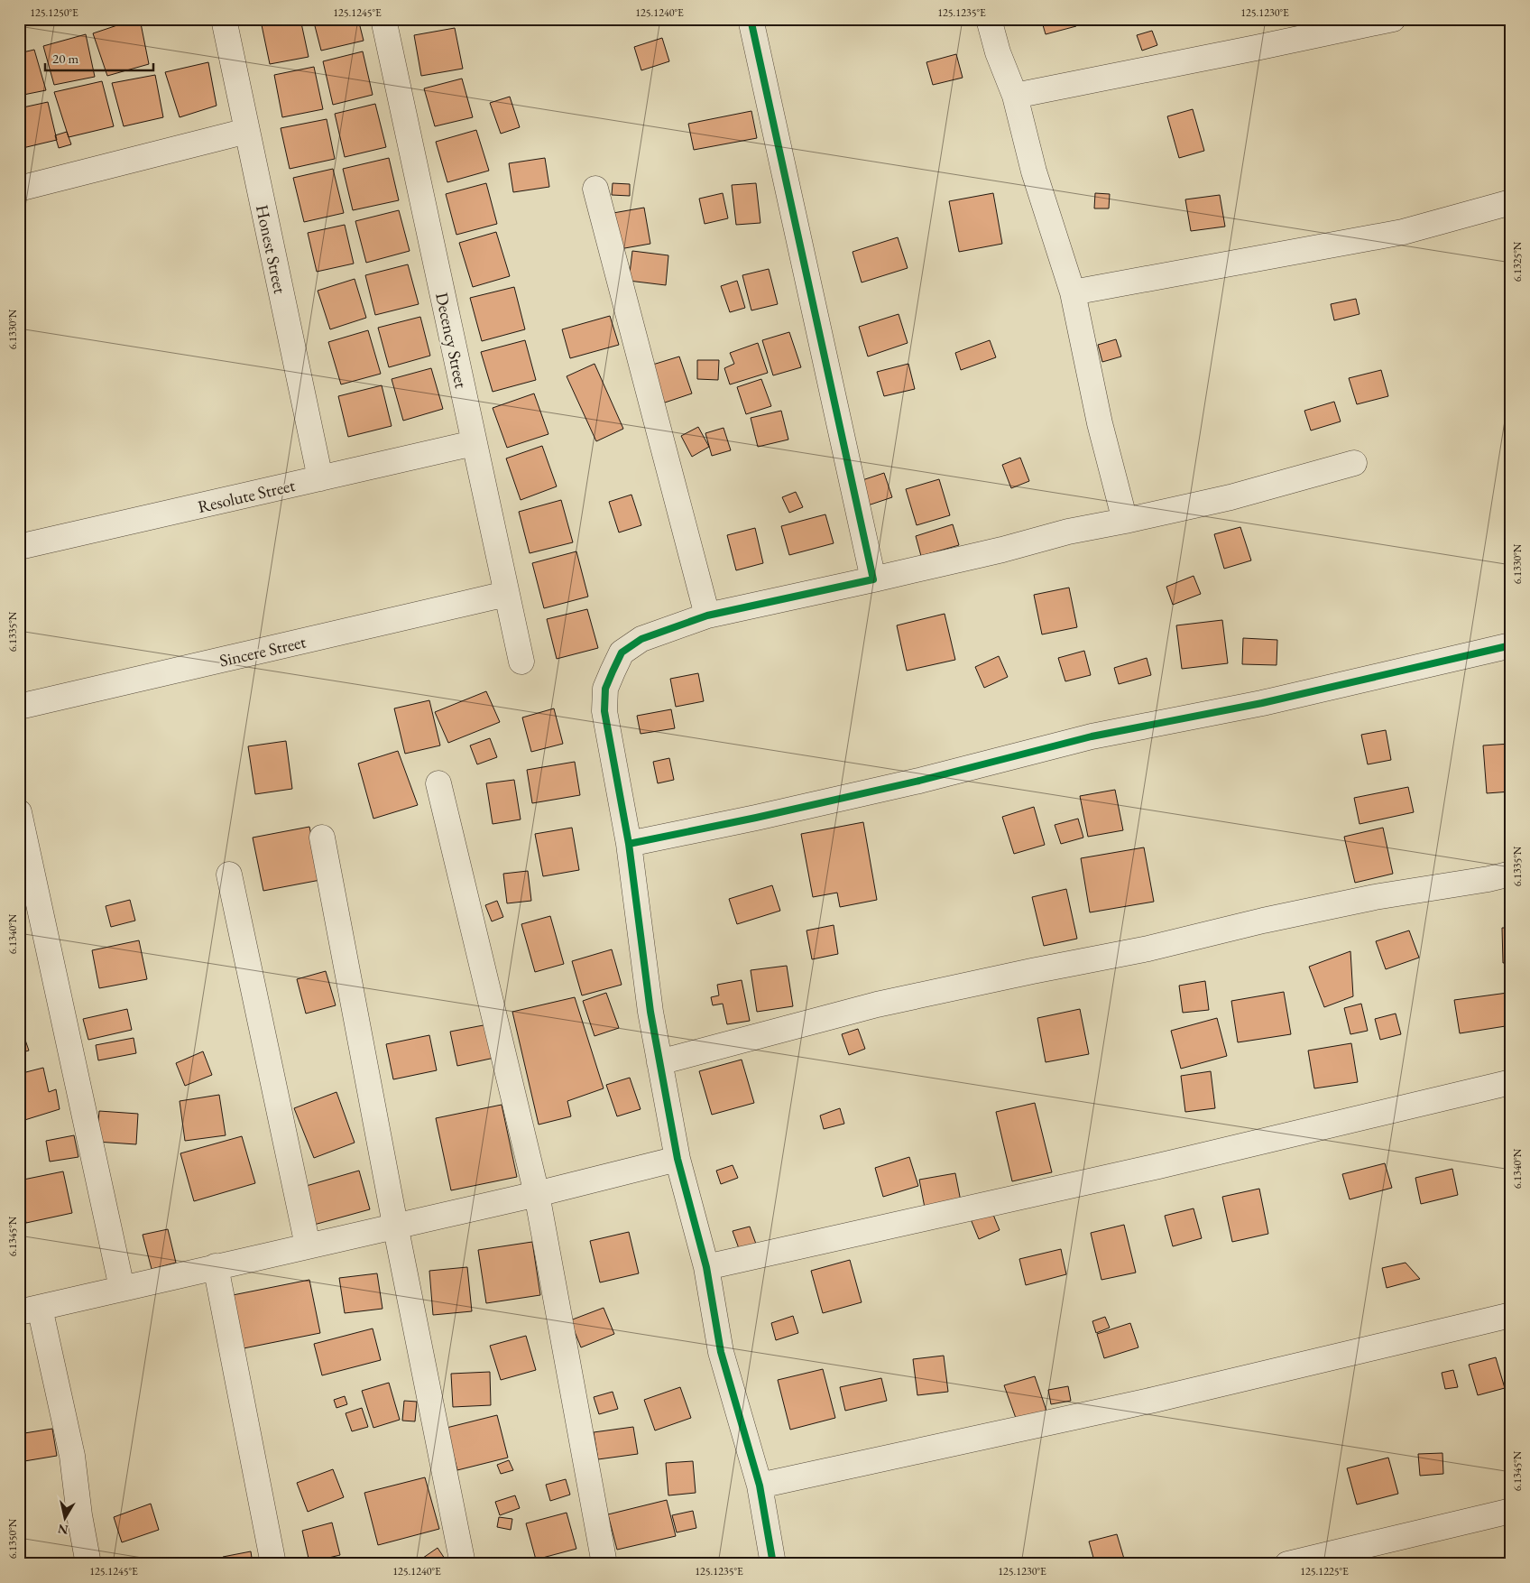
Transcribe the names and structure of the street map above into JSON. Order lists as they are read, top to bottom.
{
  "streets": {
    "street": [
      "Honest Street",
      "Decency Street",
      "Resolute Street",
      "Sincere Street"
    ]
  },
  "crossings": [
    ["Honest Street", "Resolute Street"],
    ["Decency Street", "Resolute Street"],
    ["Decency Street", "Sincere Street"]
  ],
  "scale_bar": "20 m",
  "north": "bottom",
  "coordinates": [
    "125.1250°E",
    "125.1245°E",
    "125.1240°E",
    "125.1235°E",
    "125.1230°E",
    "6.1325°N",
    "6.1330°N",
    "6.1335°N",
    "6.1340°N",
    "6.1345°N",
    "6.1350°N",
    "125.1225°E"
  ]
}
